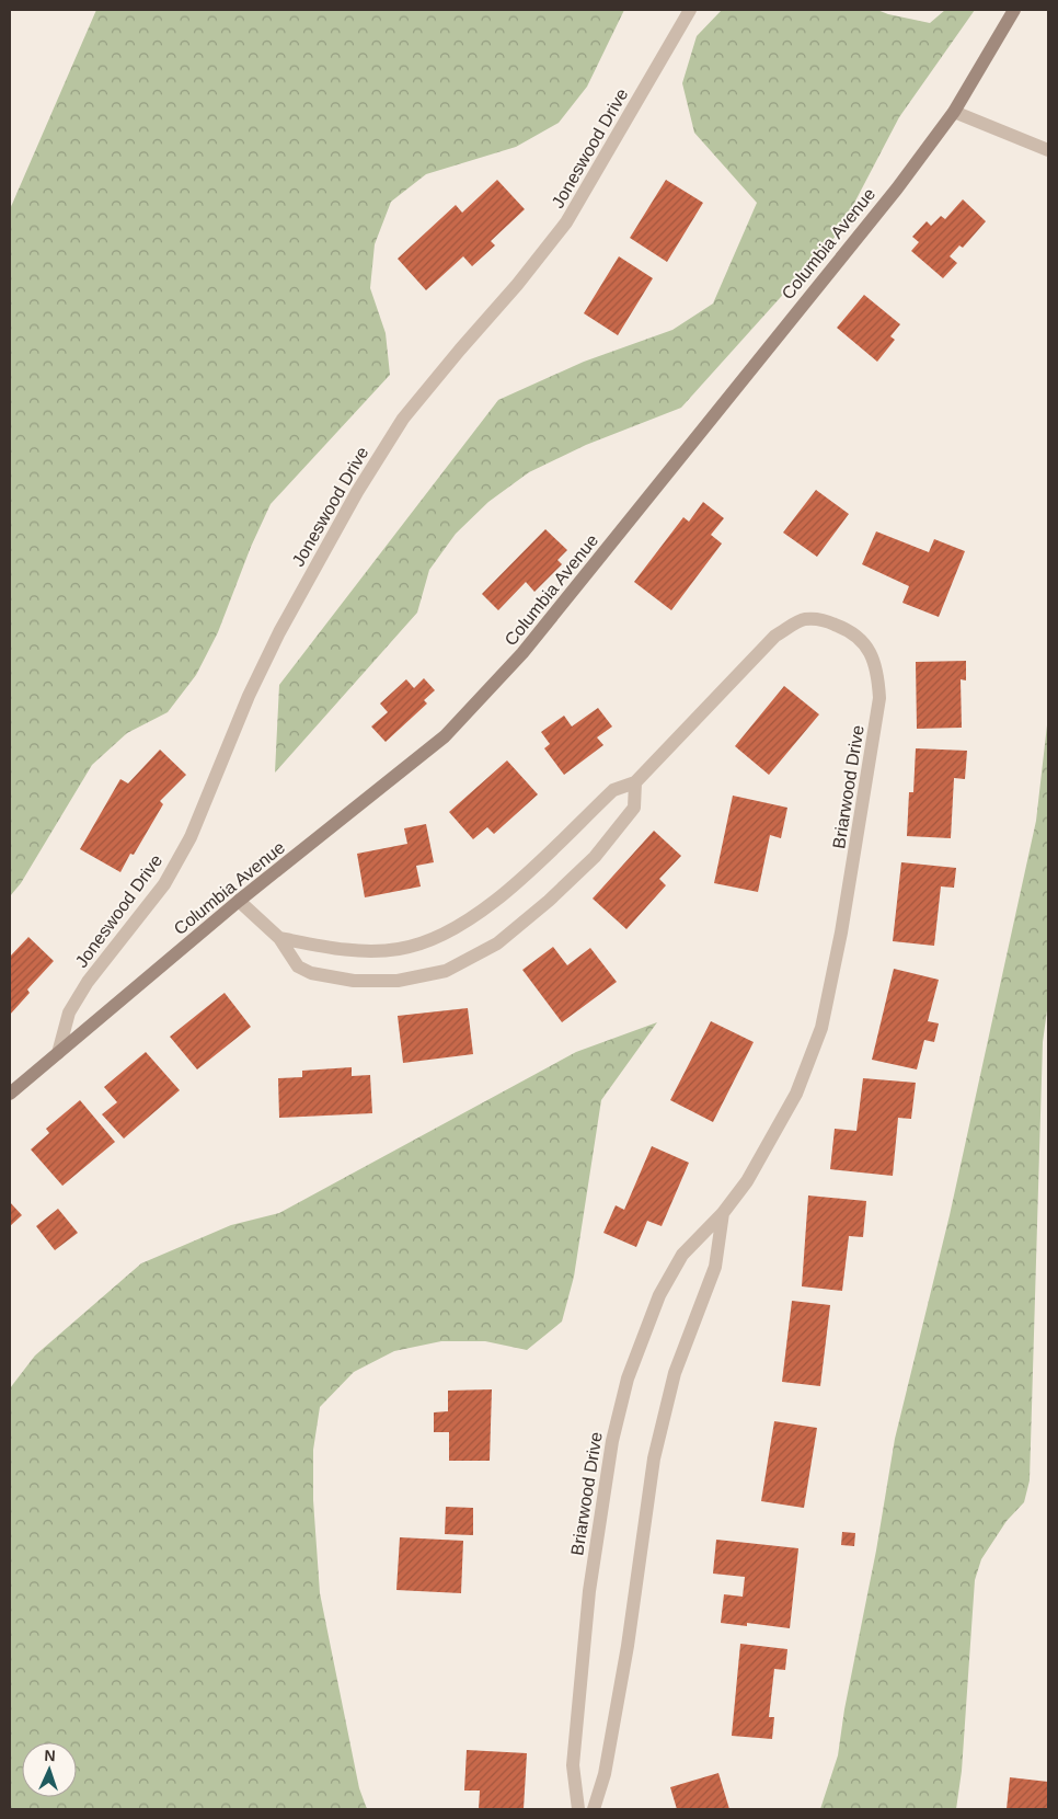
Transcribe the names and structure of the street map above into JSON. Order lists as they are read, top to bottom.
{
  "streets": {
    "street": ["Joneswood Drive", "Columbia Avenue", "Briarwood Drive"]
  },
  "crossings": [
    ["Joneswood Drive", "Columbia Avenue"]
  ],
  "north": "top"
}
